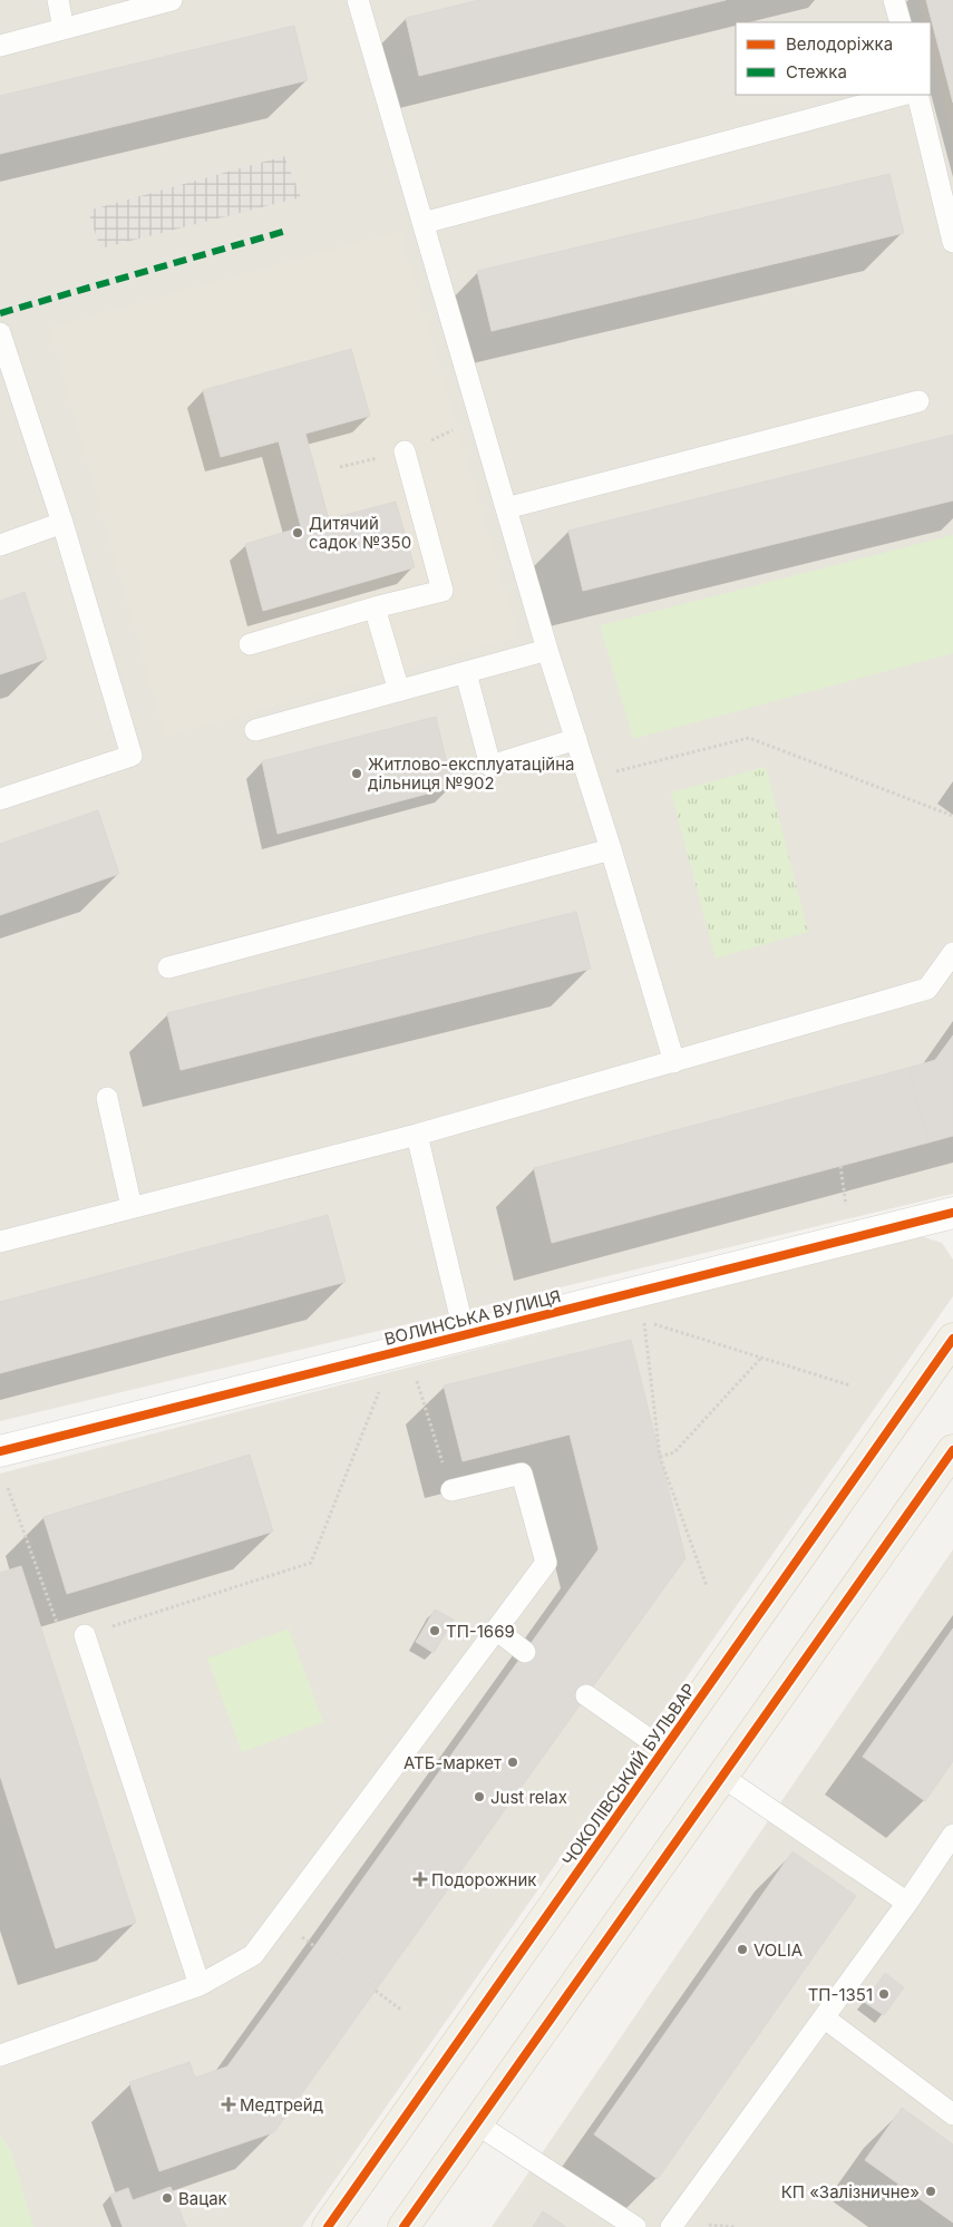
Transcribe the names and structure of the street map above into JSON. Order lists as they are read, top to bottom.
{
  "streets": {
    "main road": ["ЧОКОЛІВСЬКИЙ БУЛЬВАР"],
    "street": ["ВОЛИНСЬКА ВУЛИЦЯ"]
  },
  "places": {
    "other": [
      "Дитячий садок №350",
      "Житлово-експлуатаційна дільниця №902",
      "ТП-1669",
      "АТБ-маркет",
      "Just relax",
      "VOLIA",
      "ТП-1351",
      "КП «Залізничне»",
      "Вацак"
    ],
    "health": ["Подорожник", "Медтрейд"]
  },
  "legend": ["Велодоріжка", "Стежка"]
}
